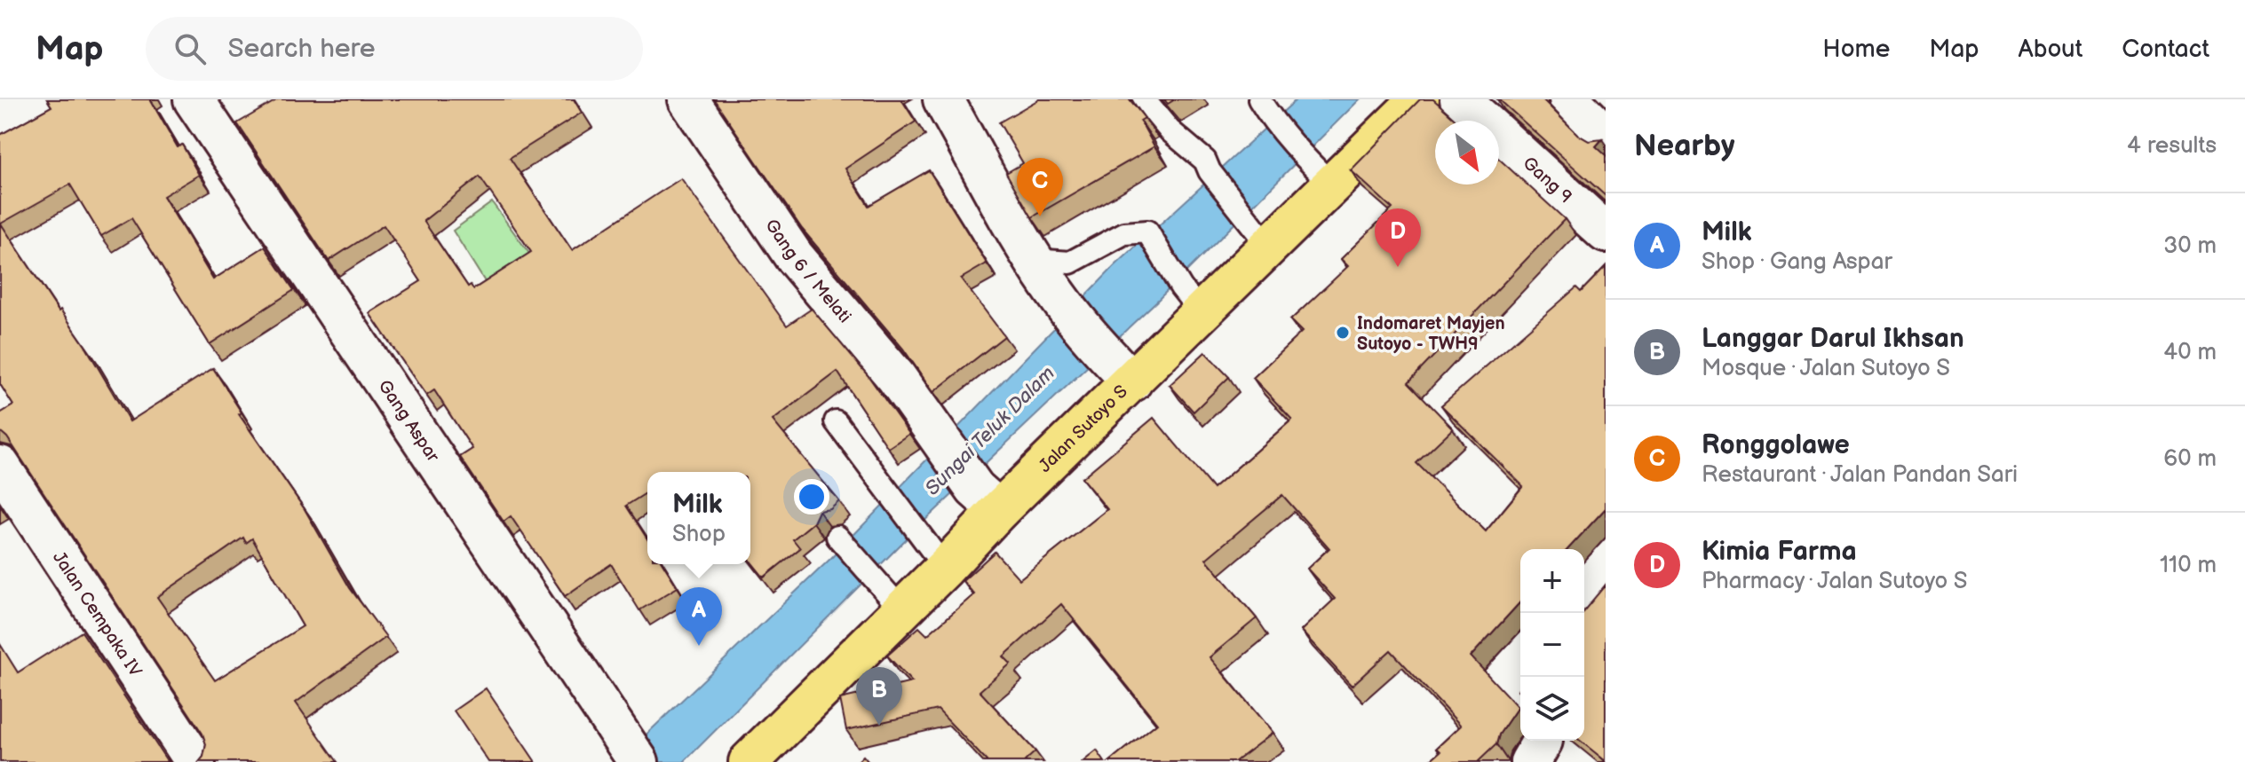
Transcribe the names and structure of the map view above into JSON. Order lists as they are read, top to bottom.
{
  "streets": {
    "highway": ["Jalan Sutoyo S"],
    "street": [
      "Gang 9",
      "Gang 6 / Melati",
      "Gang Aspar",
      "Jalan Cempaka IV"
    ]
  },
  "crossings": [
    ["Gang 6 / Melati", "Jalan Sutoyo S"]
  ],
  "water": ["Sungai Teluk Dalam"],
  "places": ["Indomaret Mayjen Sutoyo - TWH9"],
  "north": "bottom right",
  "page": {
    "header": "Map",
    "search": "Search here",
    "nav": [
      "Home",
      "Map",
      "About",
      "Contact"
    ],
    "heading": ["Nearby", "4 results"],
    "pins": [
      "C",
      "D",
      "A",
      "B"
    ],
    "list": [
      {
        "mark": "A",
        "name": "Milk",
        "note": "Shop · Gang Aspar",
        "value": "30 m"
      },
      {
        "mark": "B",
        "name": "Langgar Darul Ikhsan",
        "note": "Mosque · Jalan Sutoyo S",
        "value": "40 m"
      },
      {
        "mark": "C",
        "name": "Ronggolawe",
        "note": "Restaurant · Jalan Pandan Sari",
        "value": "60 m"
      },
      {
        "mark": "D",
        "name": "Kimia Farma",
        "note": "Pharmacy · Jalan Sutoyo S",
        "value": "110 m"
      }
    ],
    "popup": ["Milk", "Shop"],
    "map_buttons": ["+", "−"]
  }
}
